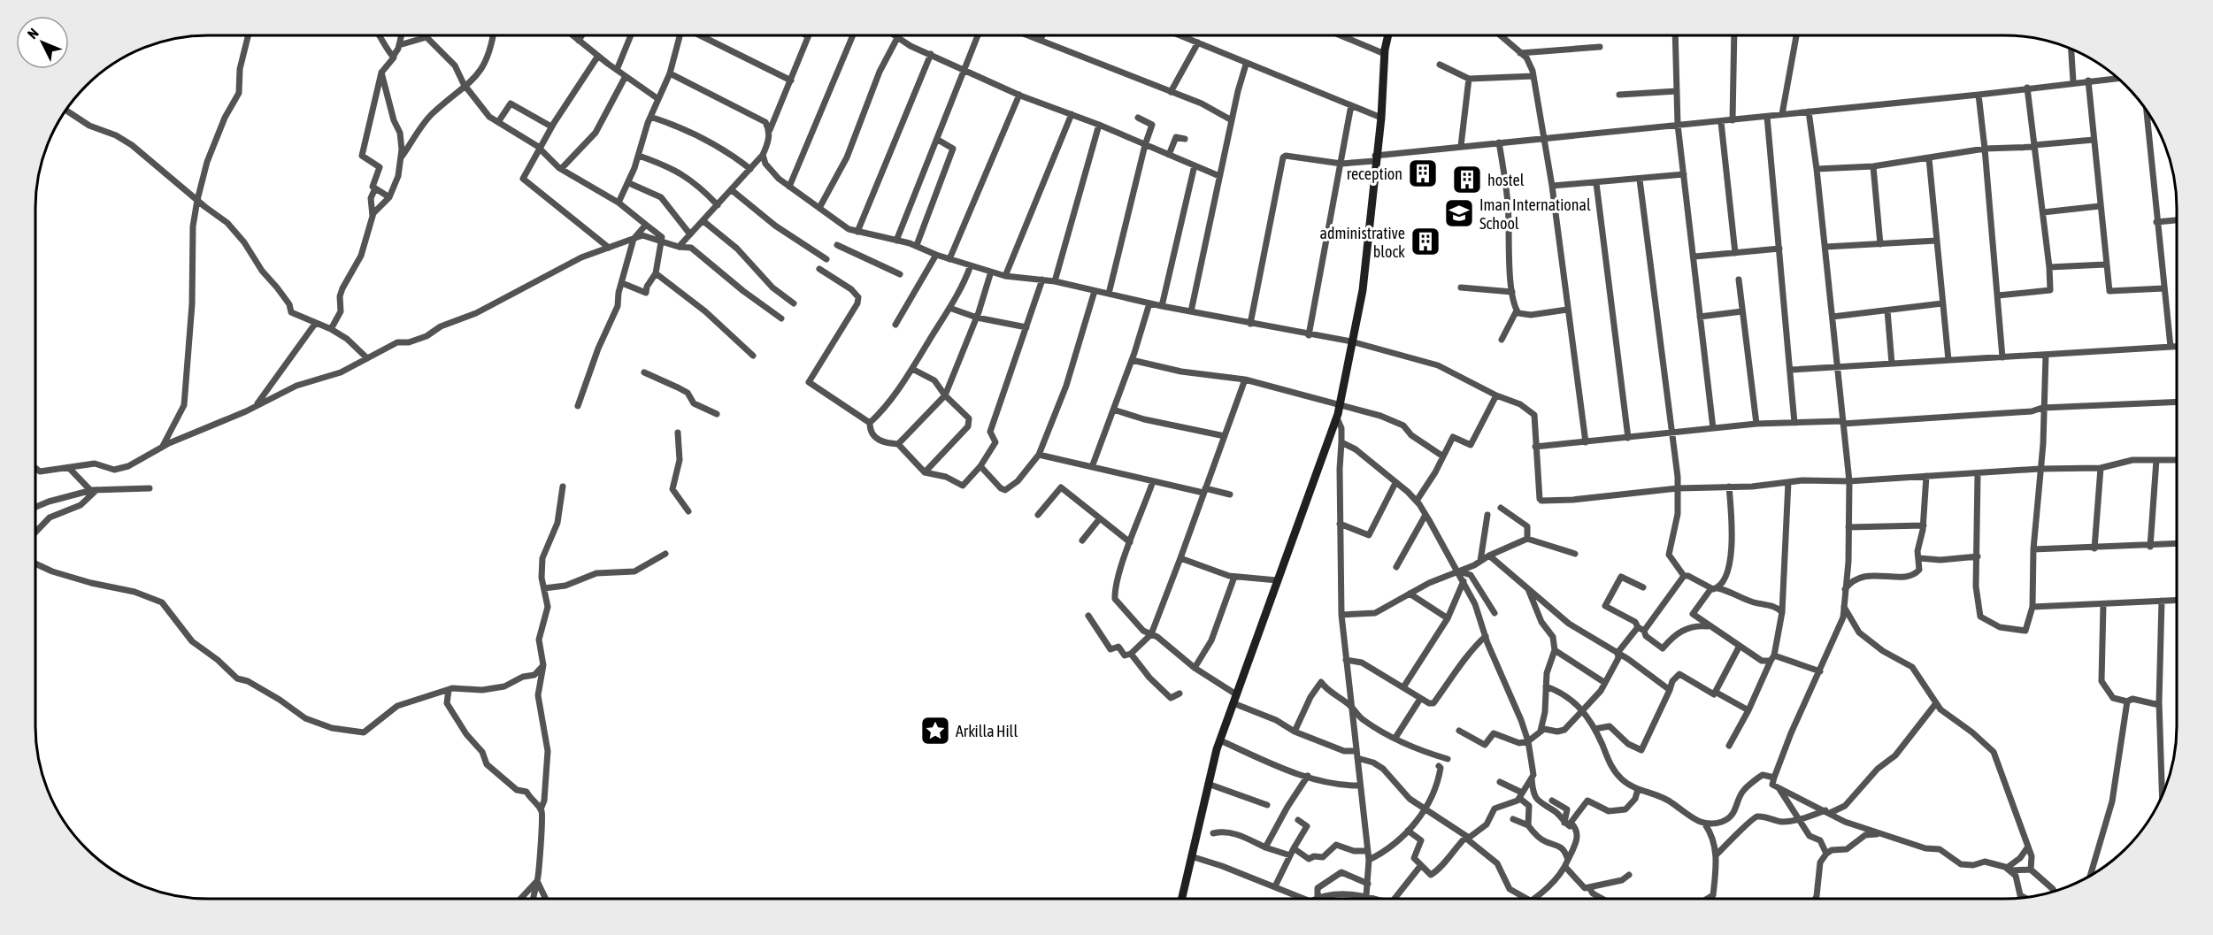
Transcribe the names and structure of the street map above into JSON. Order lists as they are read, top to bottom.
{
  "places": {
    "building": ["reception", "hostel", "administrative block"],
    "school or university": ["Iman International School"],
    "place": ["Arkilla Hill"]
  },
  "north": "top left"
}
